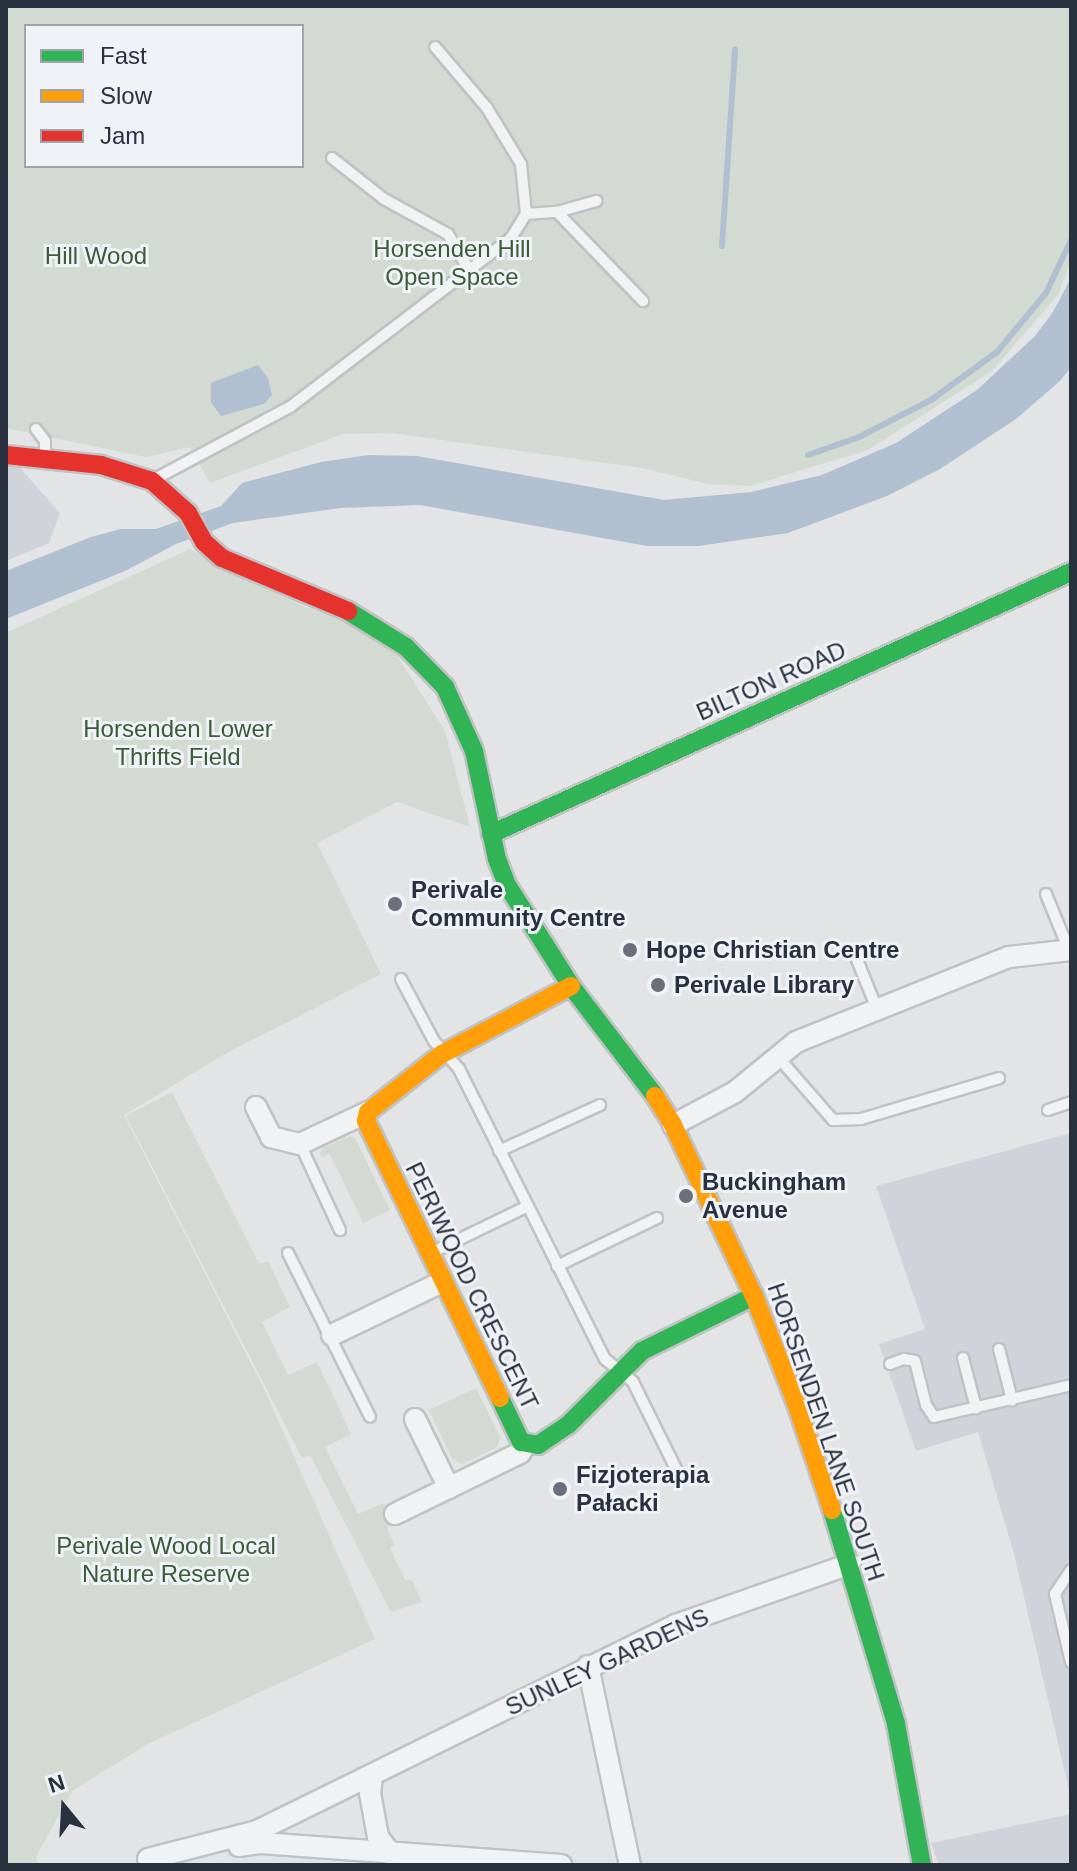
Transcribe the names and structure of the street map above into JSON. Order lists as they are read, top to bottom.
{
  "streets": {
    "street": [
      "BILTON ROAD",
      "PERIWOOD CRESCENT",
      "HORSENDEN LANE SOUTH",
      "SUNLEY GARDENS"
    ]
  },
  "crossings": [
    ["BILTON ROAD", "HORSENDEN LANE SOUTH"],
    ["PERIWOOD CRESCENT", "HORSENDEN LANE SOUTH"],
    ["HORSENDEN LANE SOUTH", "SUNLEY GARDENS"]
  ],
  "parks": [
    "Horsenden Hill Open Space",
    "Hill Wood",
    "Horsenden Lower Thrifts Field",
    "Perivale Wood Local Nature Reserve"
  ],
  "places": [
    "Perivale Community Centre",
    "Hope Christian Centre",
    "Perivale Library",
    "Buckingham Avenue",
    "Fizjoterapia Pałacki"
  ],
  "legend": ["Fast", "Slow", "Jam"],
  "north": "top"
}
